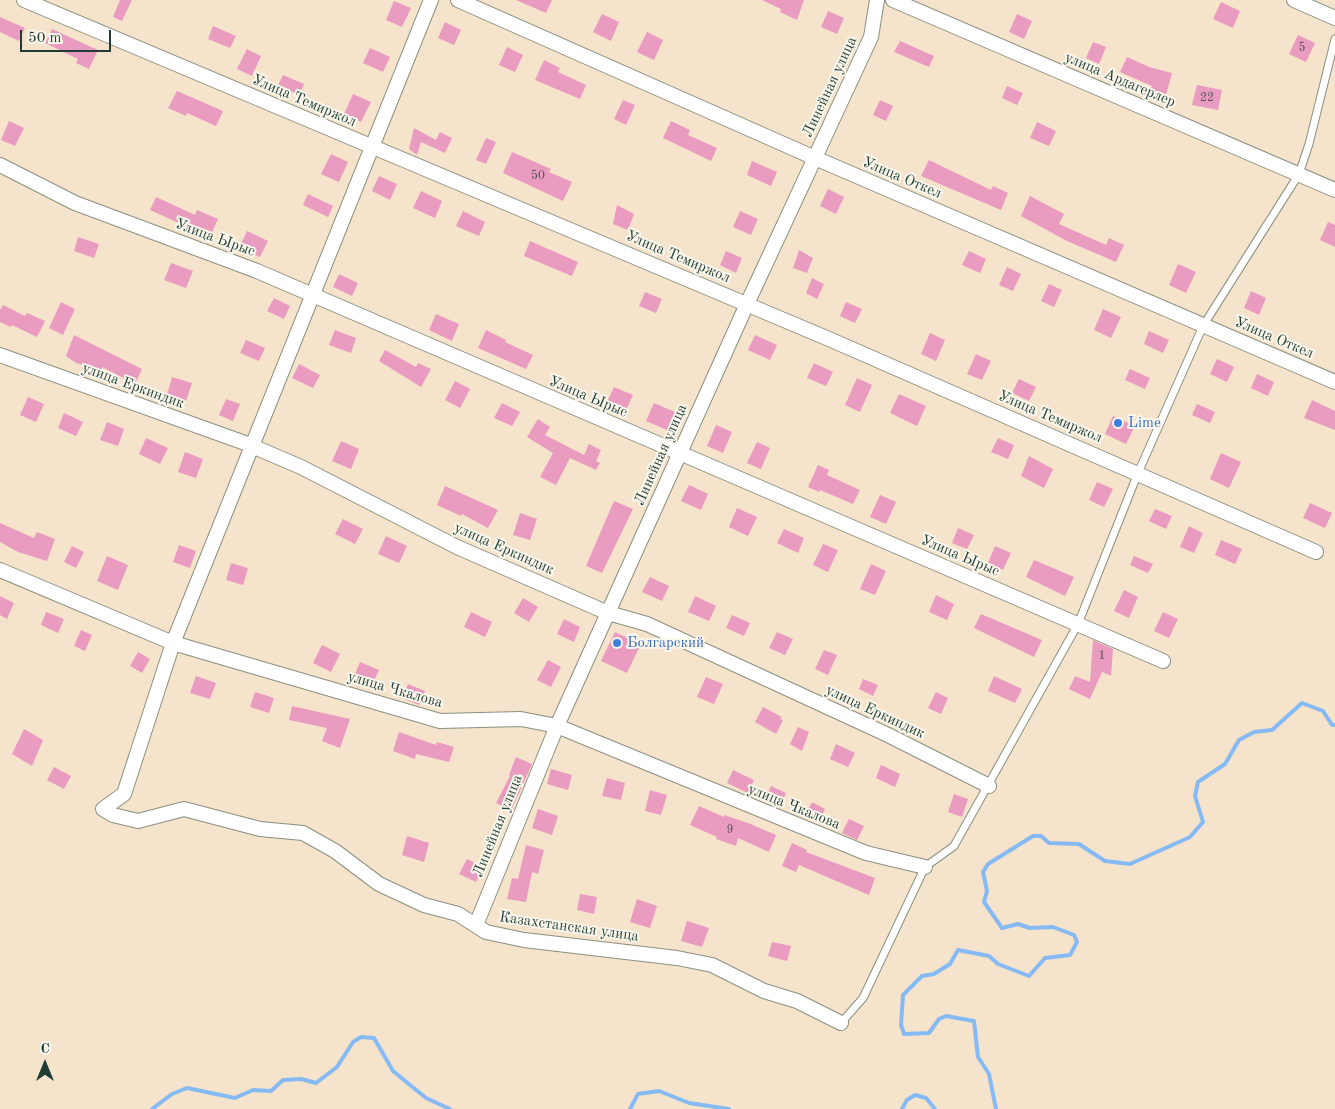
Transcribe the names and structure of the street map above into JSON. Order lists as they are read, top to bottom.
{
  "streets": {
    "street": [
      "улица Ардагерлер",
      "Линейная улица",
      "Улица Темиржол",
      "Улица Откел",
      "Улица Ырыс",
      "улица Еркиндик",
      "улица Чкалова",
      "Казахстанская улица"
    ]
  },
  "crossings": [
    ["Линейная улица", "Улица Темиржол"],
    ["Линейная улица", "Улица Откел"],
    ["Линейная улица", "Улица Ырыс"],
    ["Линейная улица", "улица Еркиндик"],
    ["Линейная улица", "улица Чкалова"],
    ["Линейная улица", "Казахстанская улица"],
    ["улица Чкалова", "Казахстанская улица"]
  ],
  "places": ["Lime", "Болгарский"],
  "house_numbers": [
    "5",
    "22",
    "50",
    "1",
    "9"
  ],
  "scale_bar": "50 m",
  "north": "top"
}
